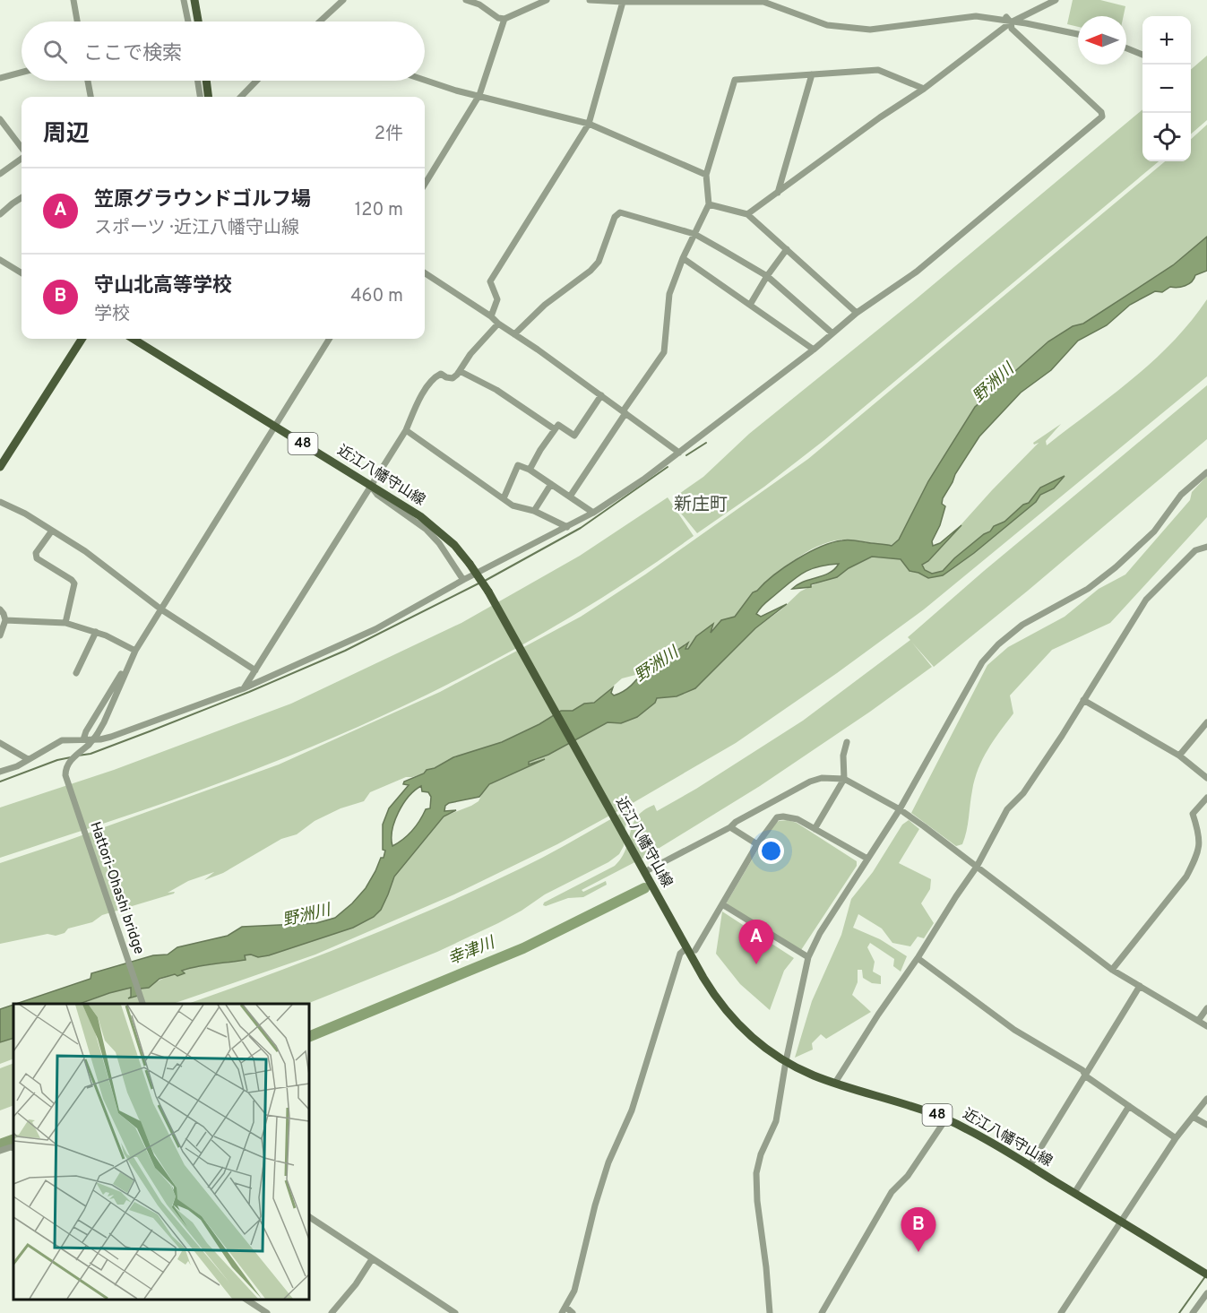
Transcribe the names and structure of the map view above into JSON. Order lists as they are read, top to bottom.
{
  "streets": {
    "main road": ["48", "近江八幡守山線"],
    "street": ["Hattori-Ohashi bridge"]
  },
  "districts": ["新庄町"],
  "water": ["野洲川", "幸津川"],
  "north": "left",
  "page": {
    "map_buttons": ["+", "−"],
    "search": "ここで検索",
    "heading": ["周辺", "2件"],
    "list": [
      {
        "mark": "A",
        "name": "笠原グラウンドゴルフ場",
        "note": "スポーツ · 近江八幡守山線",
        "value": "120 m"
      },
      {
        "mark": "B",
        "name": "守山北高等学校",
        "note": "学校",
        "value": "460 m"
      }
    ],
    "pins": ["A", "B"]
  }
}
